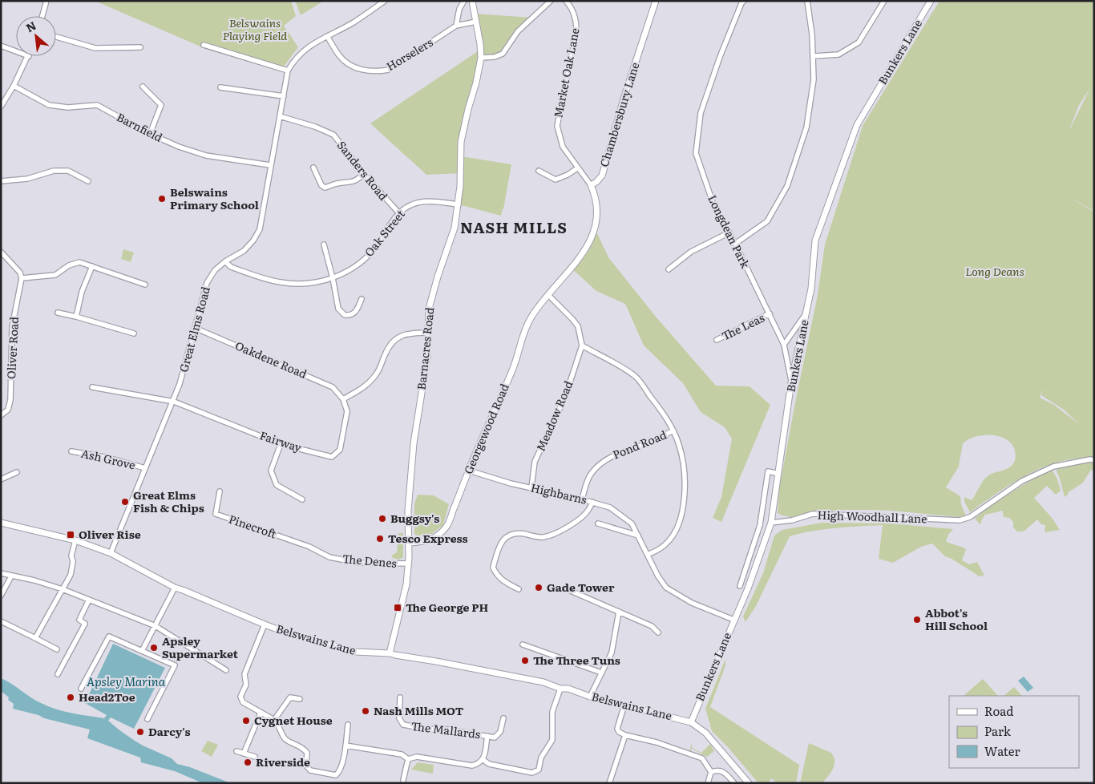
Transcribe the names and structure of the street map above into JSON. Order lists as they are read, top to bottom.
{
  "streets": {
    "street": [
      "Bunkers Lane",
      "Horselers",
      "Market Oak Lane",
      "Chambersbury Lane",
      "Barnfield",
      "Sanders Road",
      "Longdean Park",
      "Oak Street",
      "The Leas",
      "Great Elms Road",
      "Oliver Road",
      "Barnacres Road",
      "Oakdene Road",
      "Meadow Road",
      "Georgewood Road",
      "Fairway",
      "Pond Road",
      "Ash Grove",
      "Highbarns",
      "High Woodhall Lane",
      "Pinecroft",
      "The Denes",
      "Belswains Lane",
      "The Mallards"
    ]
  },
  "crossings": [
    ["Bunkers Lane", "Longdean Park"],
    ["Bunkers Lane", "High Woodhall Lane"],
    ["Bunkers Lane", "Belswains Lane"],
    ["Horselers", "Great Elms Road"],
    ["Horselers", "Barnacres Road"],
    ["Market Oak Lane", "Chambersbury Lane"],
    ["Barnfield", "Great Elms Road"],
    ["Sanders Road", "Oak Street"],
    ["Sanders Road", "Great Elms Road"],
    ["Longdean Park", "The Leas"],
    ["Oak Street", "Great Elms Road"],
    ["Oak Street", "Barnacres Road"],
    ["Great Elms Road", "Oakdene Road"],
    ["Great Elms Road", "Fairway"],
    ["Great Elms Road", "Ash Grove"],
    ["Great Elms Road", "Belswains Lane"],
    ["Barnacres Road", "Georgewood Road"],
    ["Barnacres Road", "The Denes"],
    ["Barnacres Road", "Belswains Lane"],
    ["Oakdene Road", "Fairway"],
    ["Meadow Road", "Highbarns"],
    ["Georgewood Road", "Highbarns"],
    ["Pond Road", "Highbarns"],
    ["Pinecroft", "The Denes"]
  ],
  "districts": ["NASH MILLS"],
  "water": ["Apsley Marina"],
  "parks": ["Belswains Playing Field", "Long Deans"],
  "places": {
    "other": [
      "Belswains Primary School",
      "Great Elms Fish & Chips",
      "Buggsy's",
      "Tesco Express",
      "Gade Tower",
      "Abbot's Hill School",
      "Apsley Supermarket",
      "The Three Tuns",
      "Head2Toe",
      "Nash Mills MOT",
      "Cygnet House",
      "Darcy's",
      "Riverside"
    ],
    "transit": ["Oliver Rise", "The George PH"]
  },
  "legend": ["Road", "Park", "Water"],
  "north": "top left"
}
